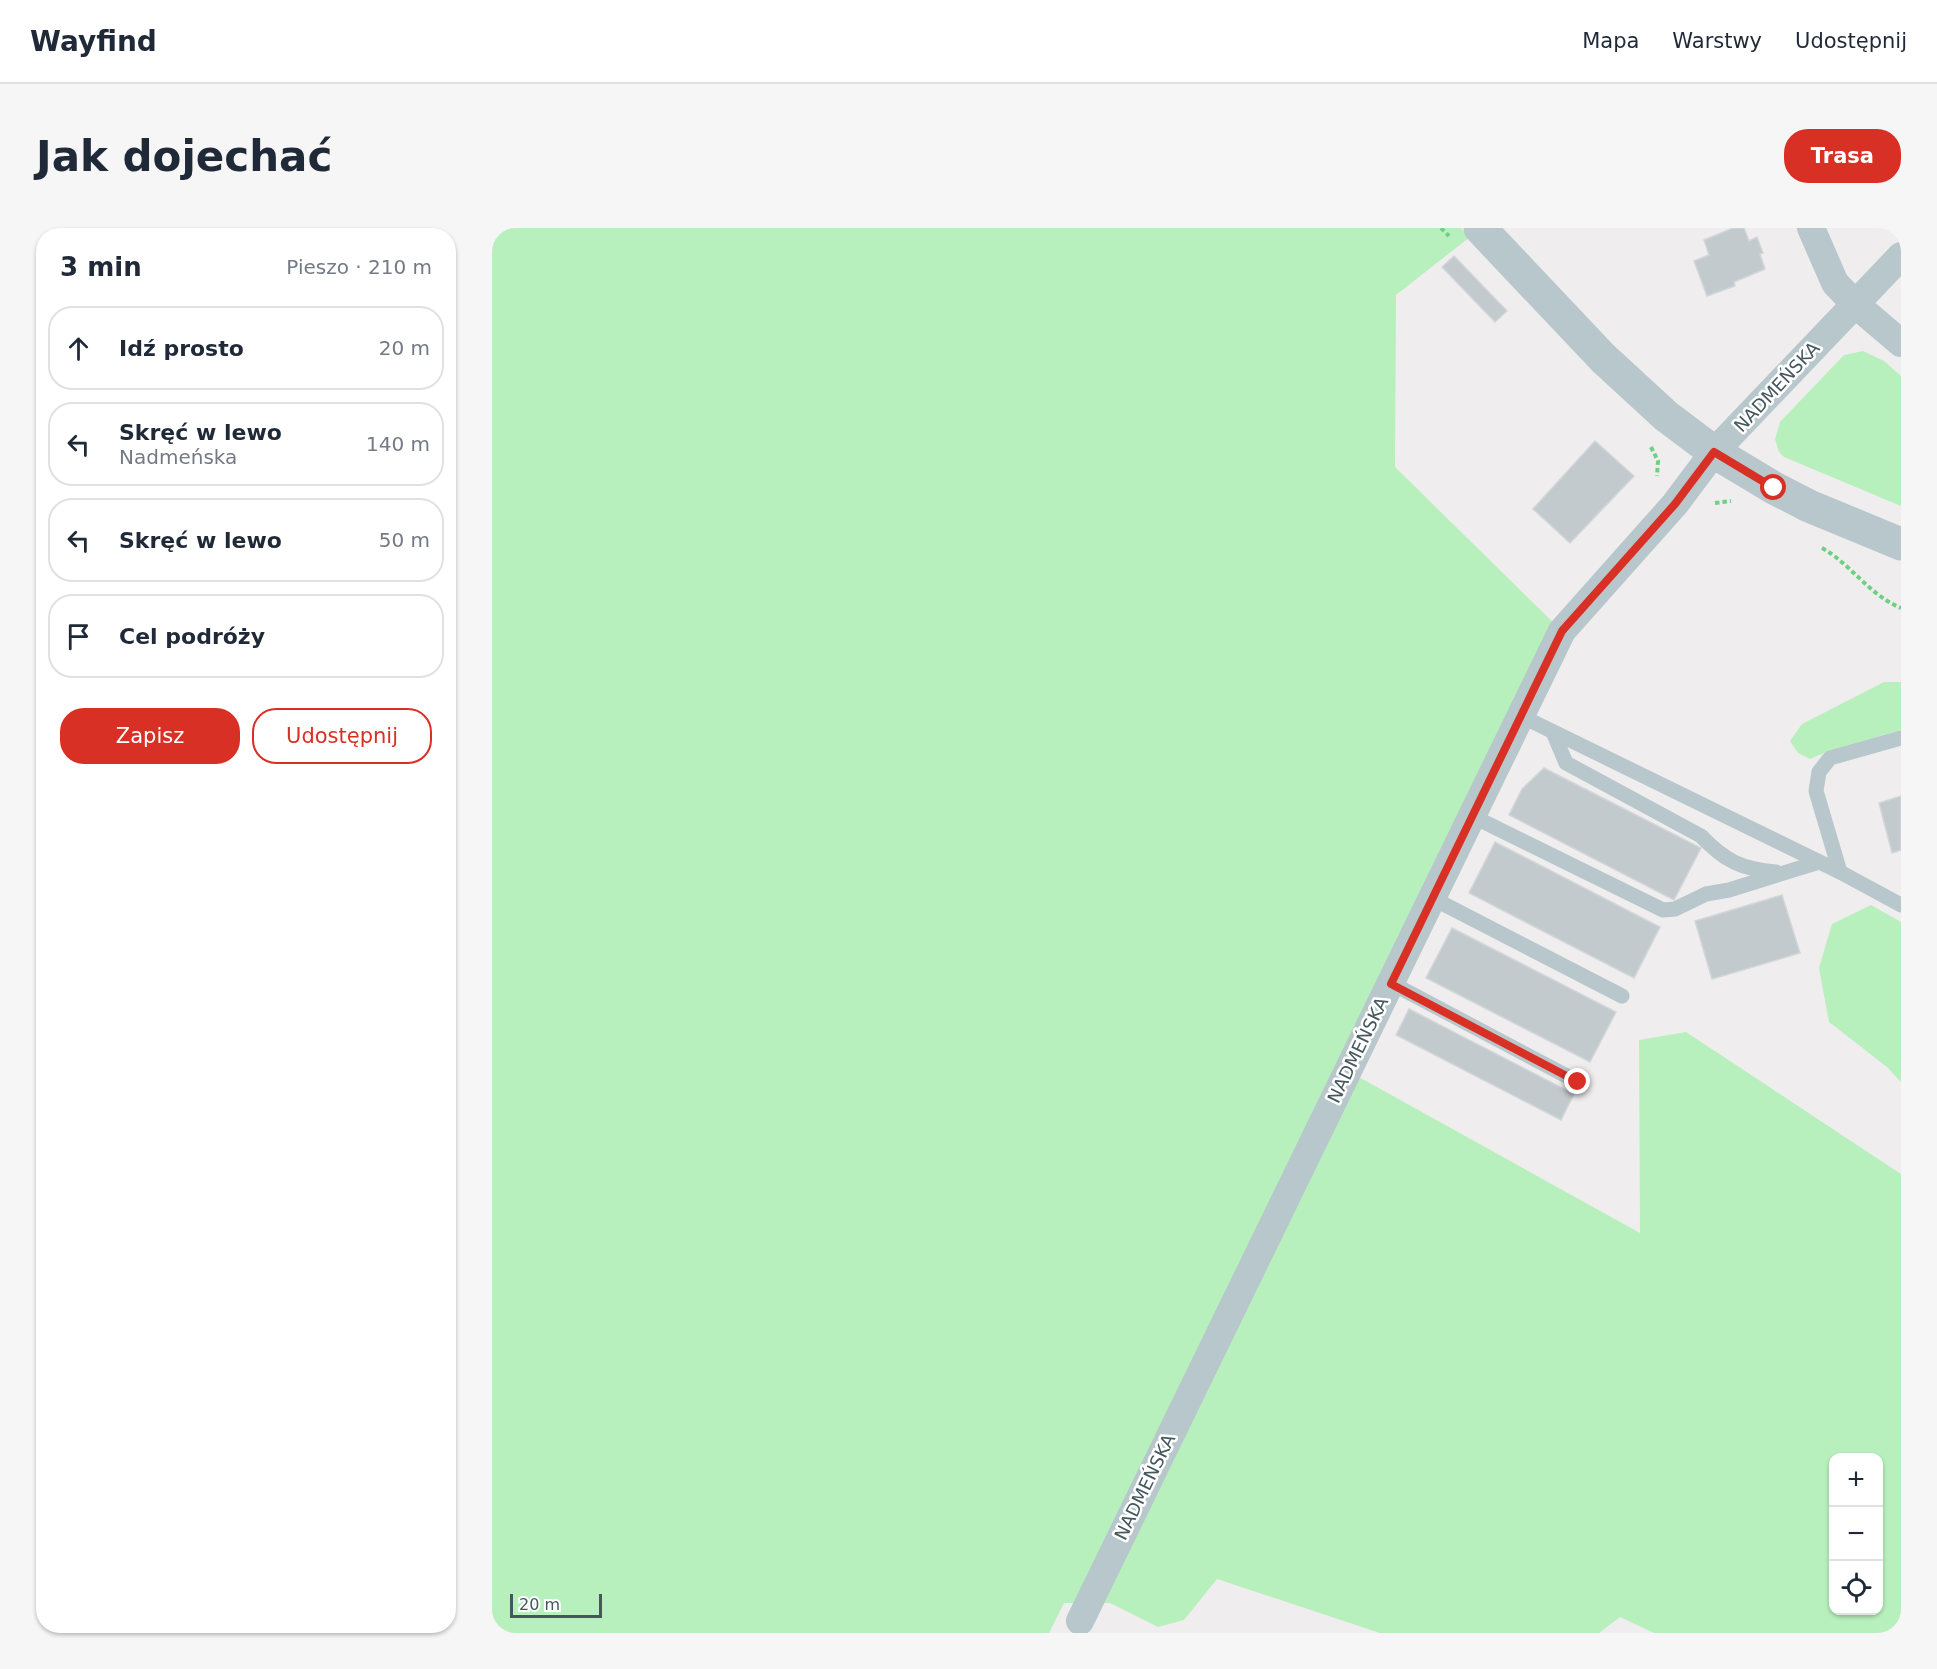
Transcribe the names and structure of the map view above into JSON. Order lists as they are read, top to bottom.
{
  "streets": {
    "street": ["NADMEŃSKA"]
  },
  "scale_bar": "20 m",
  "page": {
    "header": "Wayfind",
    "nav": ["Mapa", "Warstwy", "Udostępnij"],
    "buttons": [
      "Trasa",
      ["Zapisz", "Udostępnij"]
    ],
    "title": "Jak dojechać",
    "heading": ["3 min", "Pieszo · 210 m"],
    "list": [
      ["Idź prosto", "20 m"],
      ["Skręć w lewo", "Nadmeńska", "140 m"],
      ["Skręć w lewo", "50 m"],
      "Cel podróży"
    ],
    "map_buttons": ["+", "−"],
    "scale": "20 m"
  }
}
